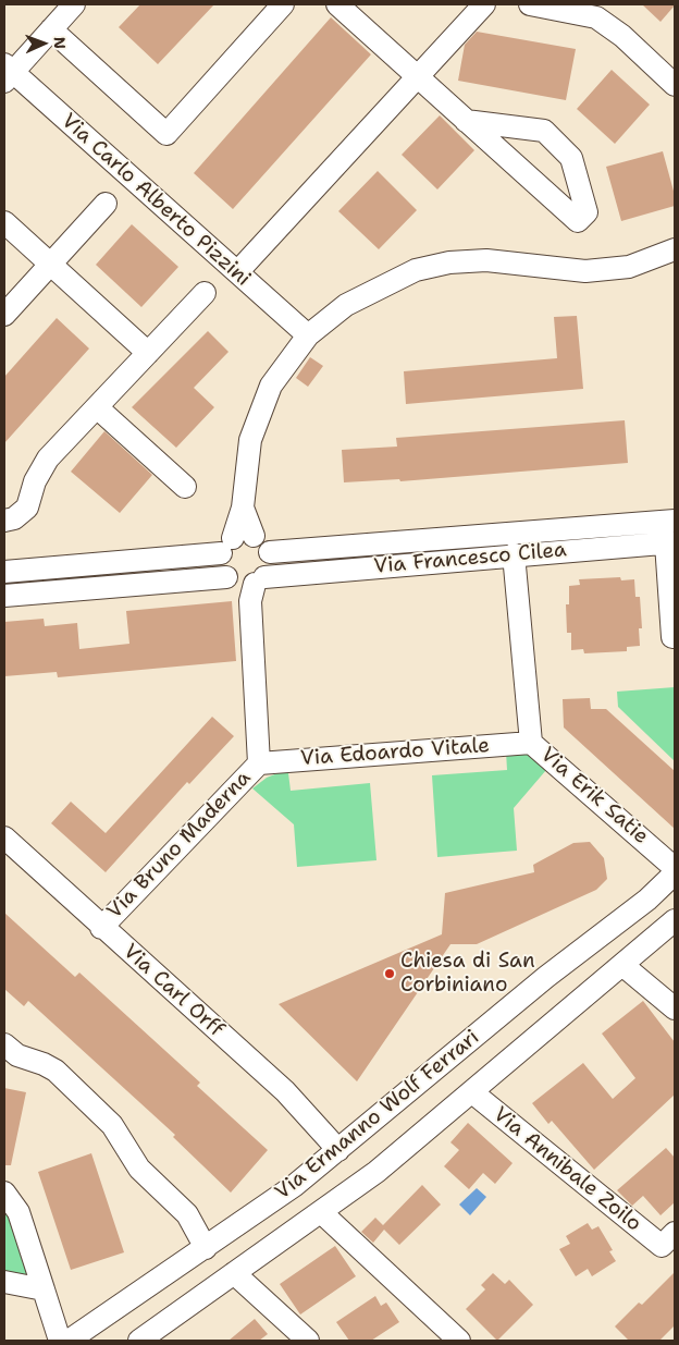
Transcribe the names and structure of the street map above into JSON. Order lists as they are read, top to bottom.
{
  "streets": {
    "street": [
      "Via Carlo Alberto Pizzini",
      "Via Francesco Cilea",
      "Via Edoardo Vitale",
      "Via Erik Satie",
      "Via Bruno Maderna",
      "Via Carl Orff",
      "Via Ermanno Wolf Ferrari",
      "Via Annibale Zoilo"
    ]
  },
  "crossings": [
    ["Via Francesco Cilea", "Via Erik Satie"],
    ["Via Francesco Cilea", "Via Bruno Maderna"],
    ["Via Edoardo Vitale", "Via Erik Satie"],
    ["Via Edoardo Vitale", "Via Bruno Maderna"],
    ["Via Bruno Maderna", "Via Carl Orff"],
    ["Via Carl Orff", "Via Ermanno Wolf Ferrari"],
    ["Via Ermanno Wolf Ferrari", "Via Annibale Zoilo"]
  ],
  "places": ["Chiesa di San Corbiniano"],
  "north": "right"
}
